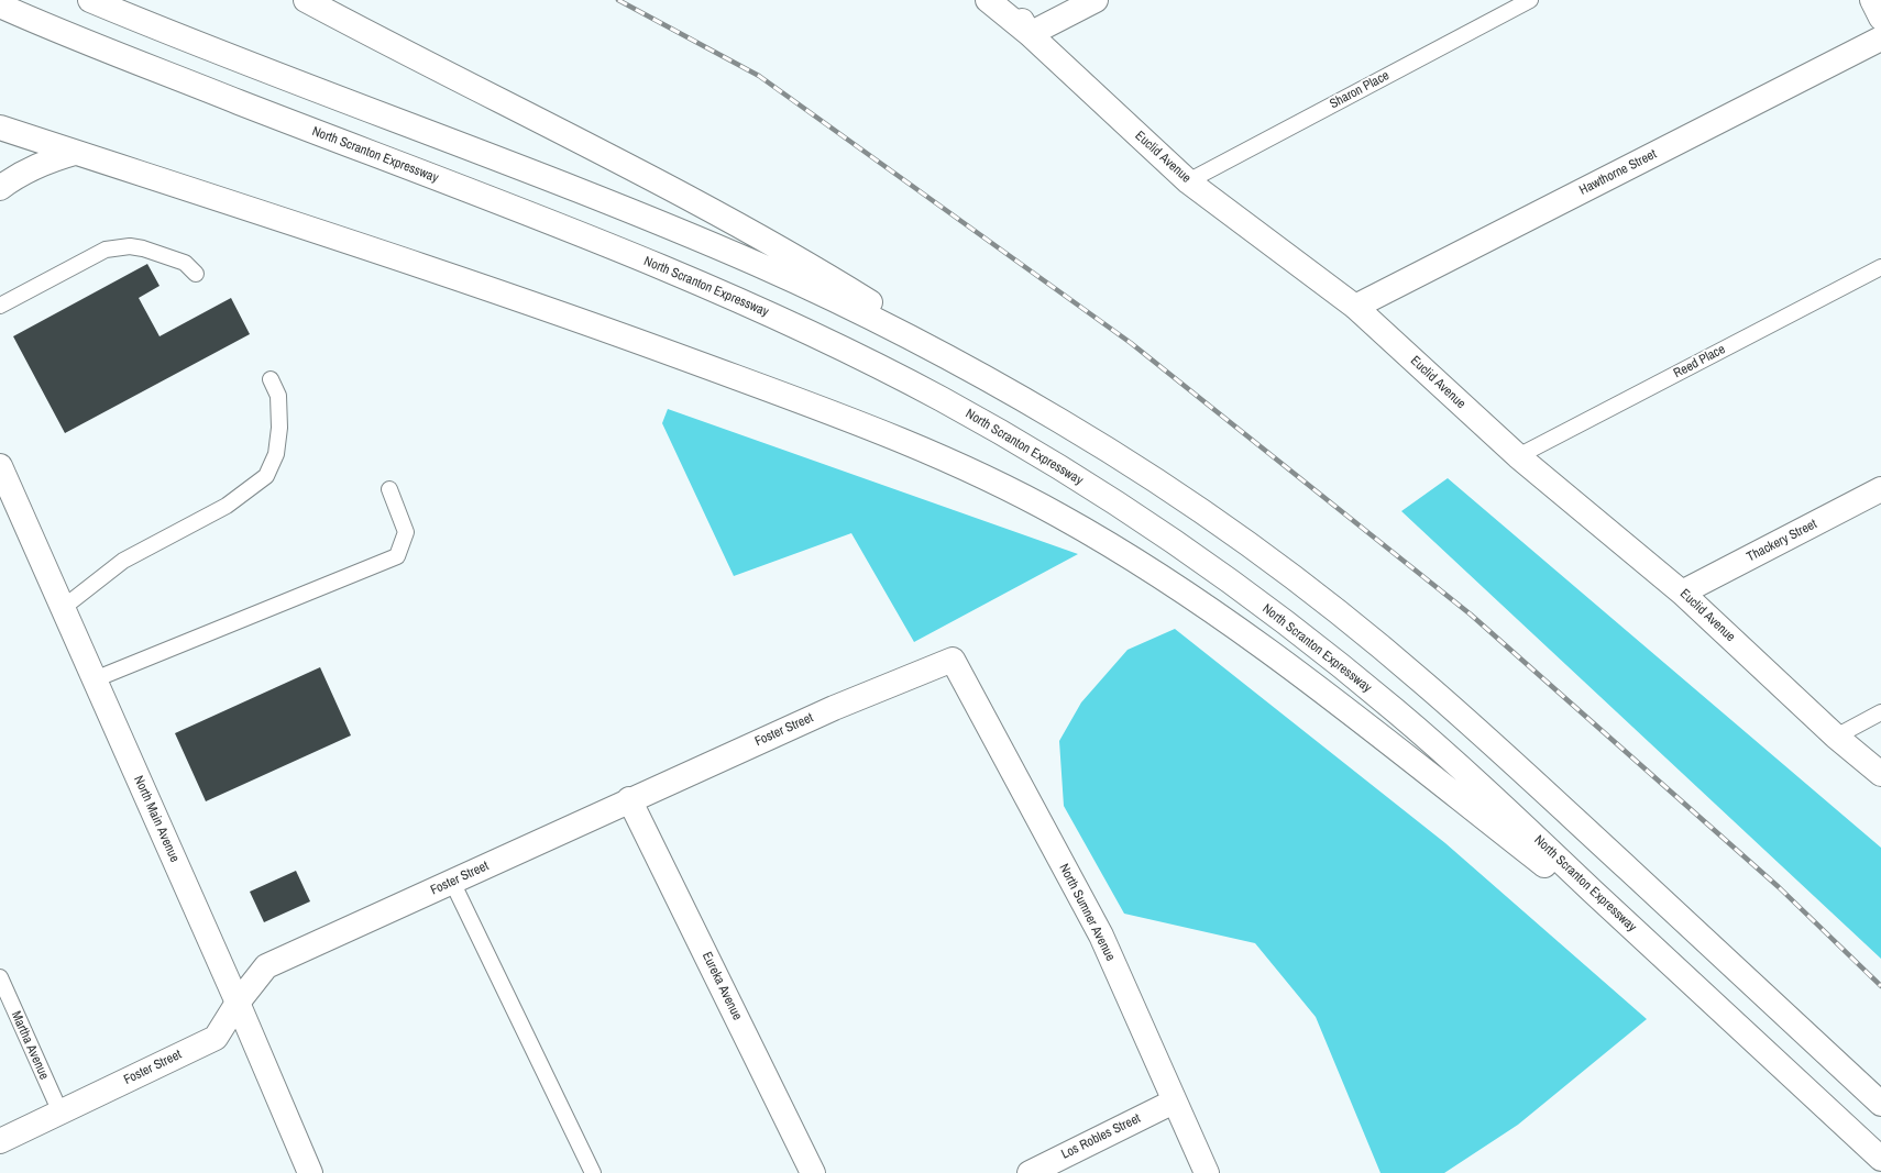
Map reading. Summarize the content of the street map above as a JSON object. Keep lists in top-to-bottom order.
{
  "streets": {
    "main road": [
      "North Scranton Expressway",
      "Euclid Avenue",
      "Hawthorne Street",
      "Thackery Street",
      "Foster Street",
      "North Main Avenue",
      "North Sumner Avenue",
      "Eureka Avenue",
      "Los Robles Street"
    ],
    "lane": ["Sharon Place", "Reed Place", "Martha Avenue"]
  },
  "crossings": [
    ["Sharon Place", "Euclid Avenue"],
    ["Euclid Avenue", "Hawthorne Street"],
    ["Euclid Avenue", "Reed Place"],
    ["Euclid Avenue", "Thackery Street"],
    ["Foster Street", "North Main Avenue"],
    ["Foster Street", "North Sumner Avenue"],
    ["Foster Street", "Eureka Avenue"],
    ["Foster Street", "Martha Avenue"],
    ["North Sumner Avenue", "Los Robles Street"]
  ]
}
